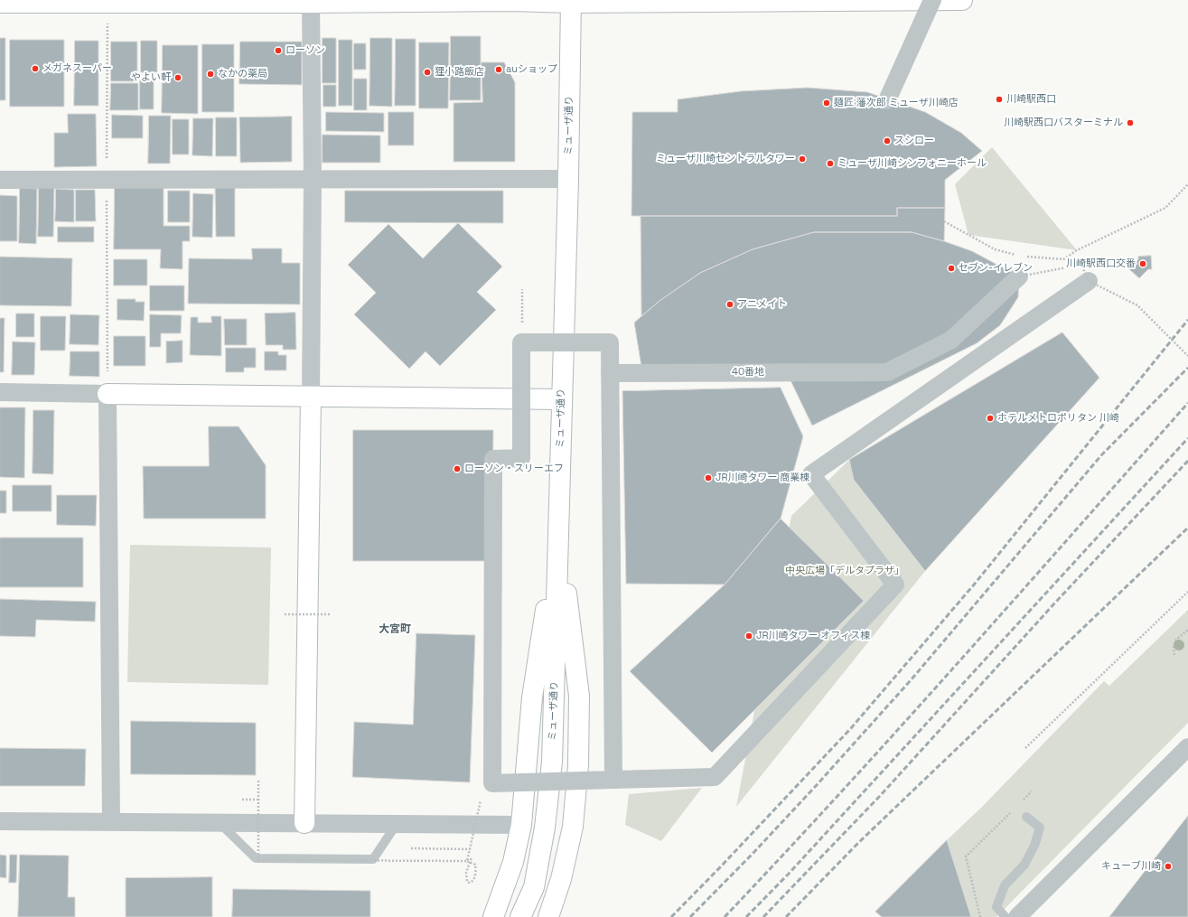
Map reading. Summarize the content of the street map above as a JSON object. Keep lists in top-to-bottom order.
{
  "streets": {
    "street": ["ミューザ通り", "40番地"]
  },
  "districts": ["大宮町"],
  "parks": ["中央広場「デルタプラザ」"],
  "places": [
    "ローソン",
    "メガネスーパー",
    "auショップ",
    "狸小路飯店",
    "なかの薬局",
    "やよい軒",
    "川崎駅西口",
    "麺匠 藩次郎 ミューザ川崎店",
    "川崎駅西口バスターミナル",
    "スシロー",
    "ミューザ川崎セントラルタワー",
    "ミューザ川崎シンフォニーホール",
    "川崎駅西口交番",
    "セブン-イレブン",
    "アニメイト",
    "ホテルメトロポリタン 川崎",
    "ローソン・スリーエフ",
    "JR川崎タワー 商業棟",
    "JR川崎タワー オフィス棟",
    "キューブ川崎"
  ]
}
